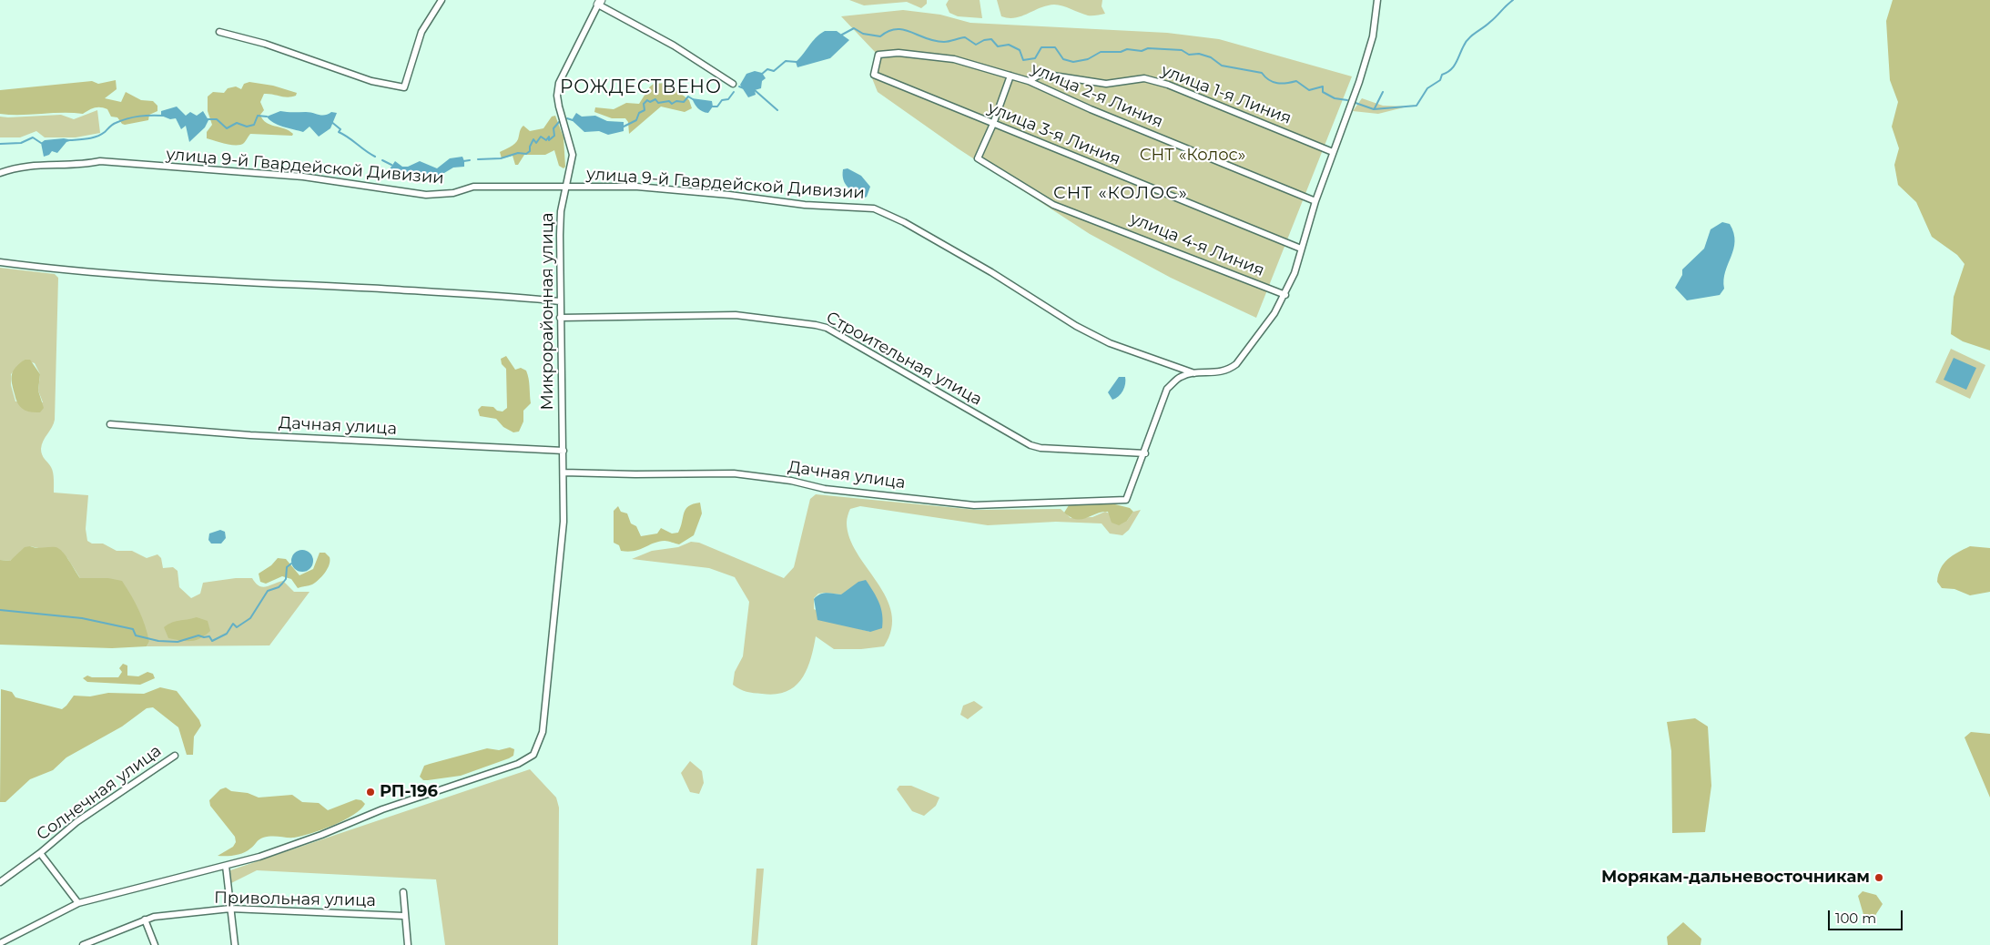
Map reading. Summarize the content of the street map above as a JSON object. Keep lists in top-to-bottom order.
{
  "streets": {
    "street": [
      "улица 1-я Линия",
      "улица 2-я Линия",
      "улица 3-я Линия",
      "улица 9-й Гвардейской Дивизии",
      "улица 4-я Линия",
      "Микрорайонная улица",
      "Строительная улица",
      "Дачная улица",
      "Солнечная улица",
      "Привольная улица"
    ]
  },
  "crossings": [
    ["улица 1-я Линия", "улица 2-я Линия"],
    ["улица 2-я Линия", "улица 3-я Линия"],
    ["улица 3-я Линия", "улица 4-я Линия"],
    ["улица 9-й Гвардейской Дивизии", "Микрорайонная улица"],
    ["Микрорайонная улица", "Строительная улица"],
    ["Микрорайонная улица", "Дачная улица"],
    ["Микрорайонная улица", "Солнечная улица"],
    ["Строительная улица", "Дачная улица"]
  ],
  "districts": ["РОЖДЕСТВЕНО", "СНТ «КОЛОС»"],
  "parks": ["СНТ «Колос»"],
  "places": ["РП-196", "Морякам-дальневосточникам"],
  "scale_bar": "100 m"
}
